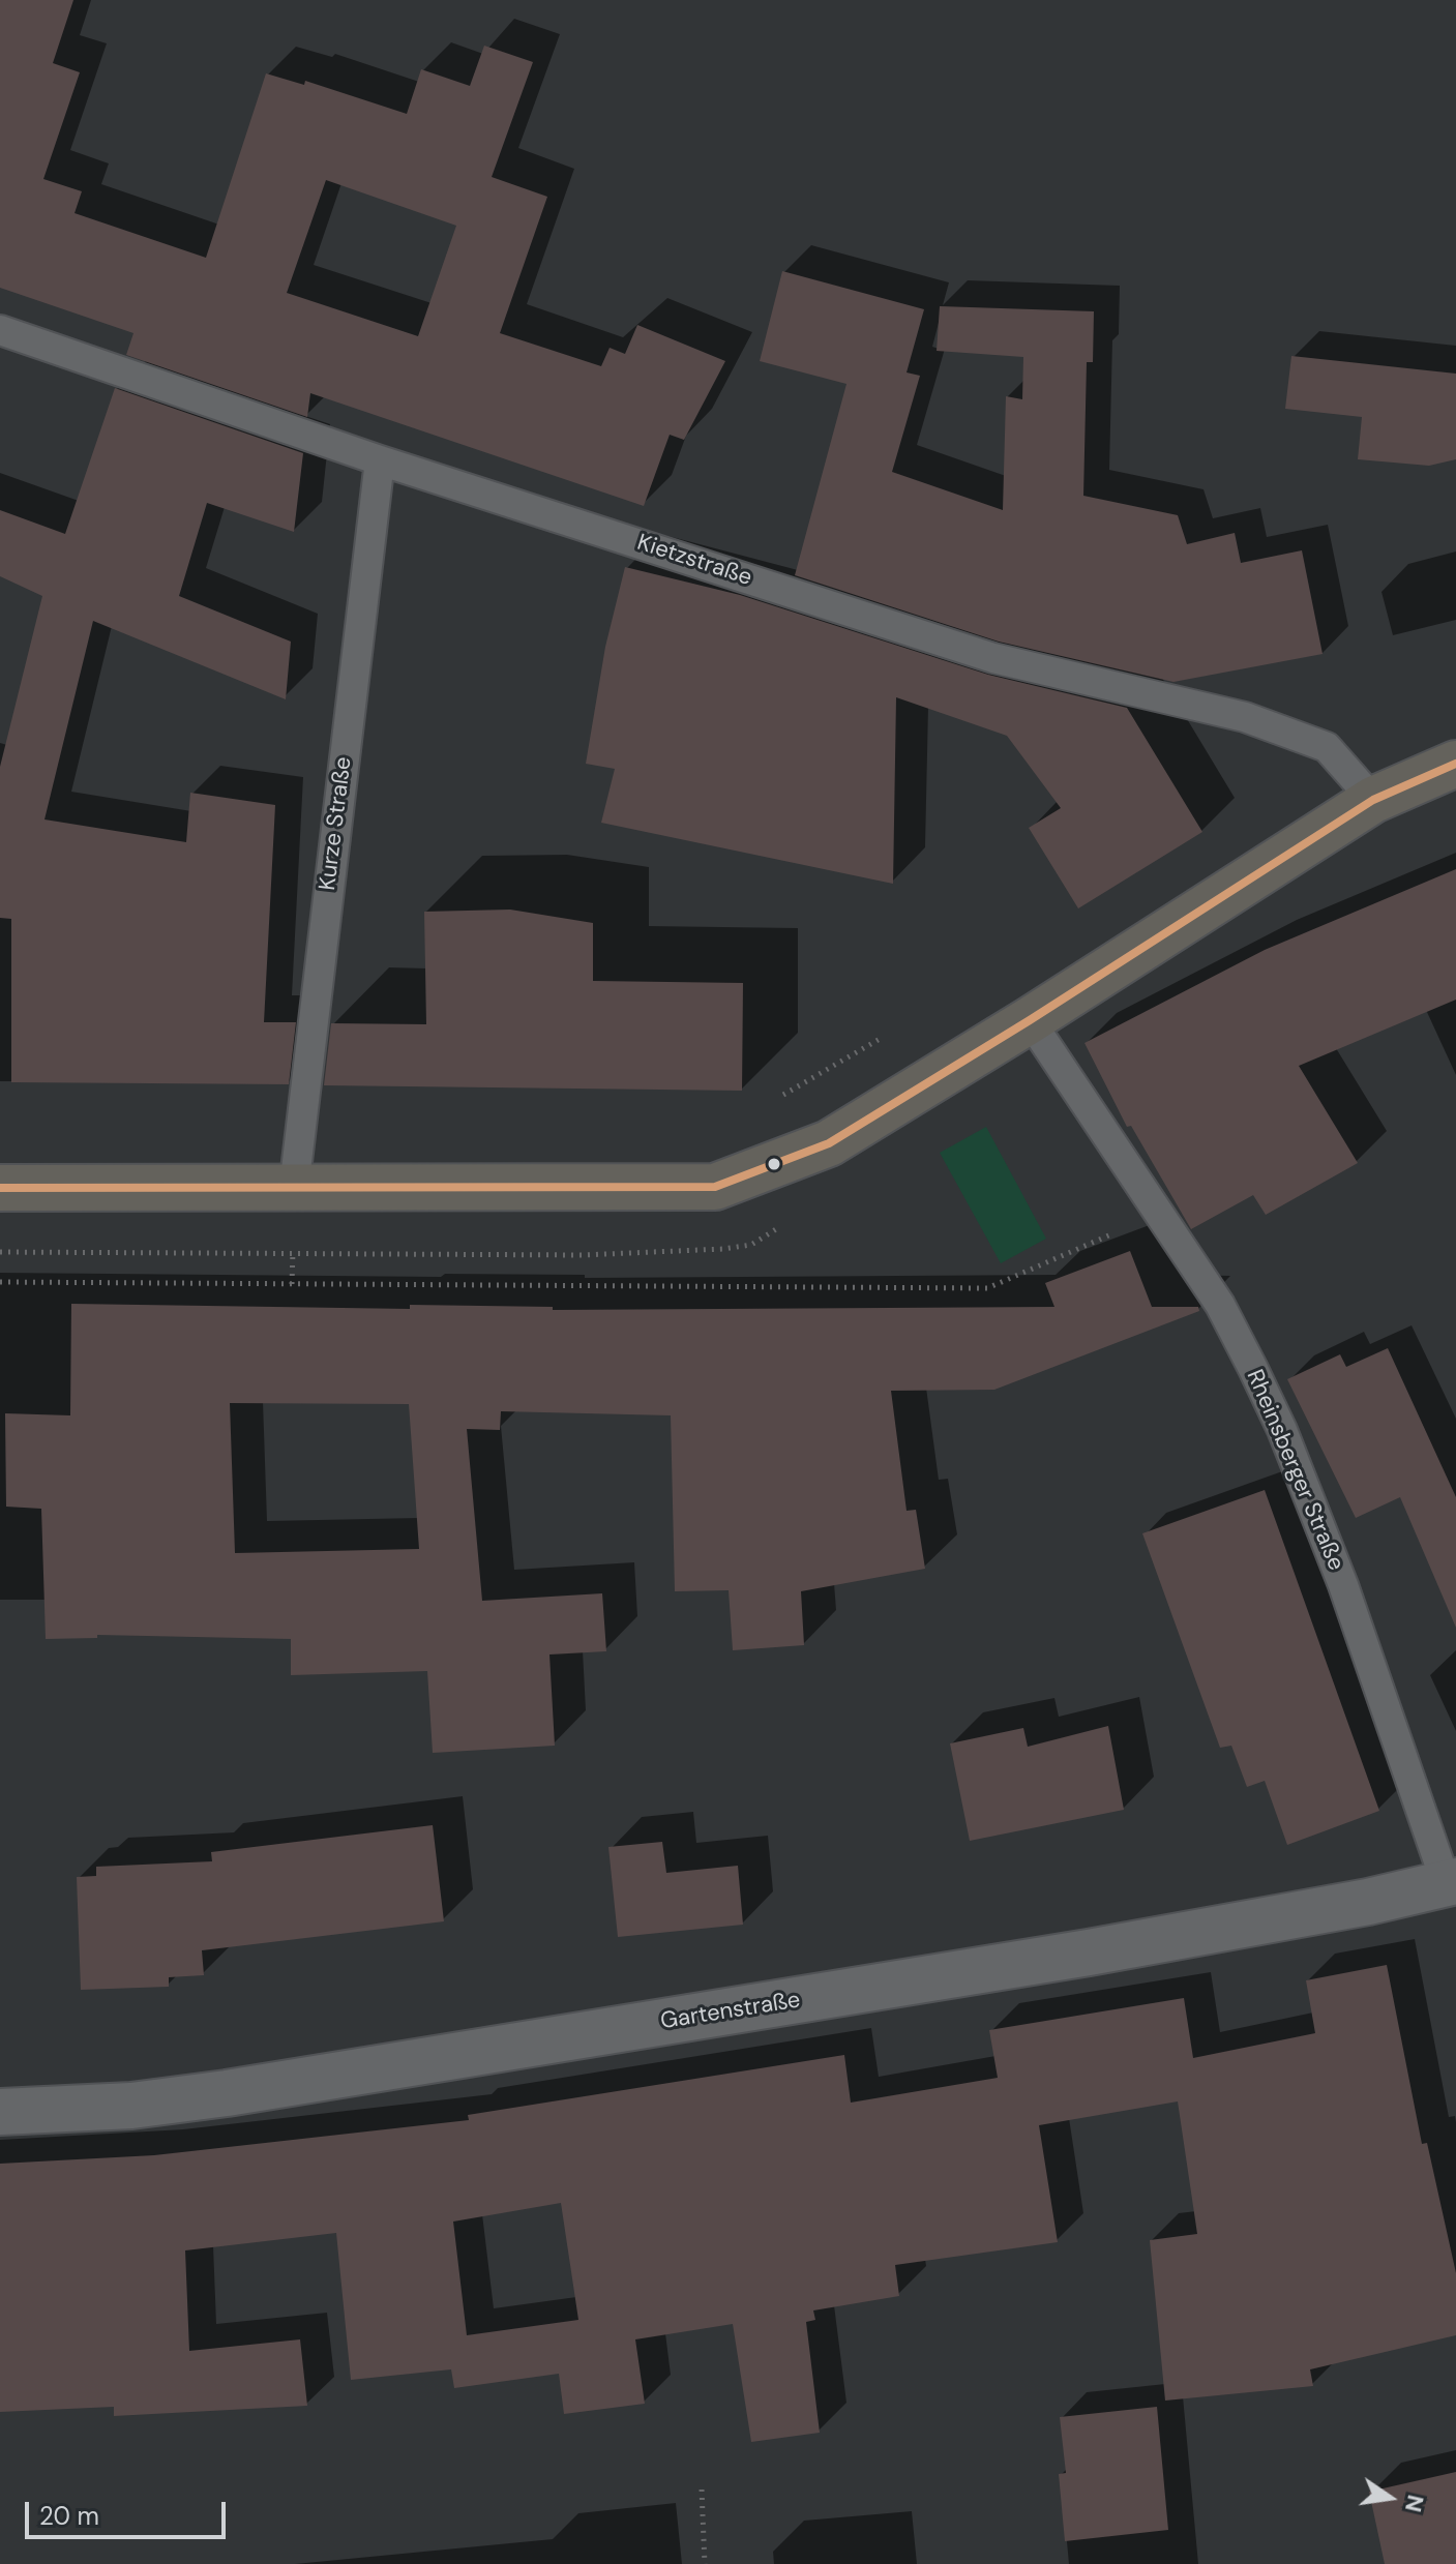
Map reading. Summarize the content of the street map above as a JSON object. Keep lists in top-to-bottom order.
{
  "streets": {
    "street": ["Gartenstraße"],
    "lane": ["Kietzstraße", "Kurze Straße", "Rheinsberger Straße"]
  },
  "crossings": [
    ["Kietzstraße", "Kurze Straße"],
    ["Rheinsberger Straße", "Gartenstraße"]
  ],
  "scale_bar": "20 m",
  "north": "right"
}
